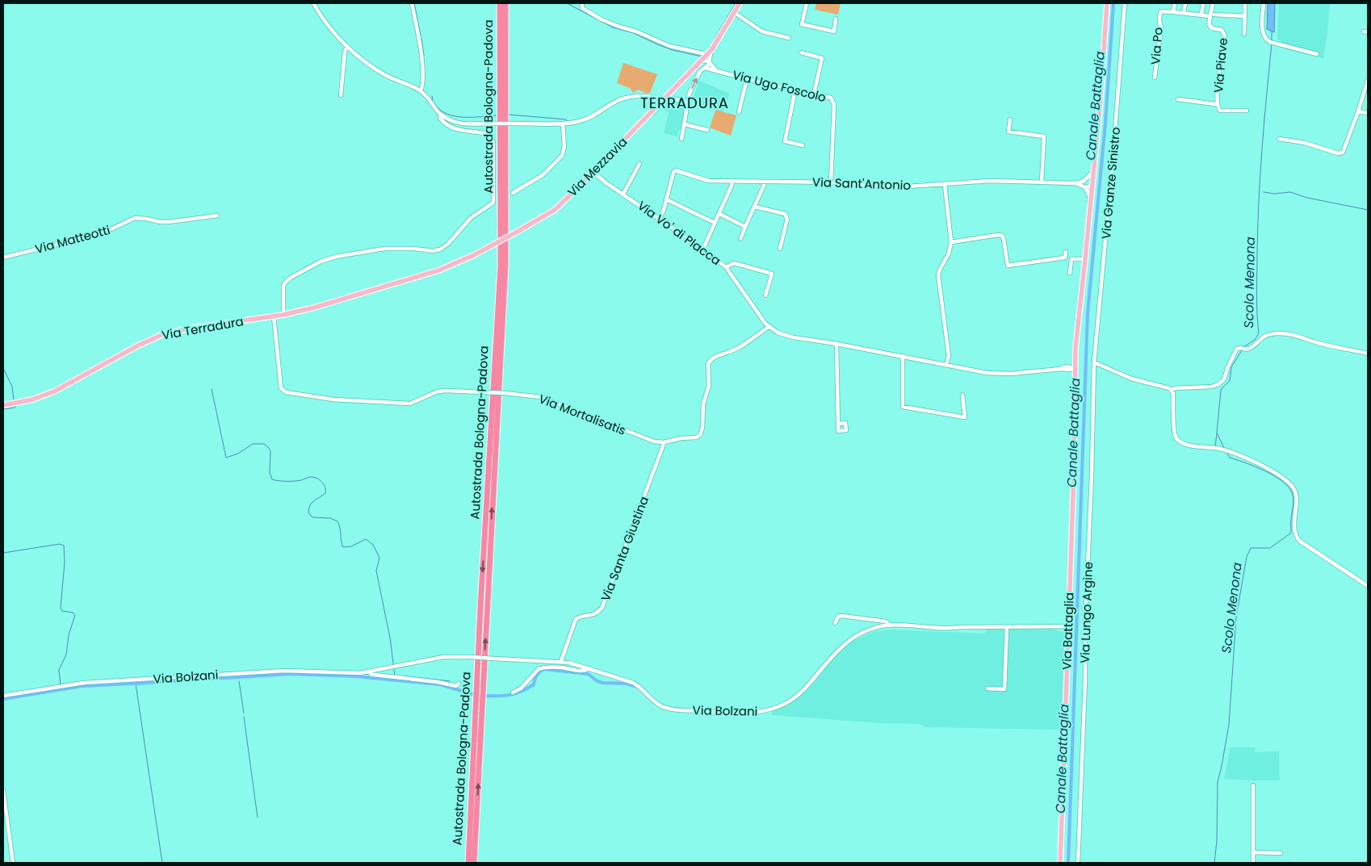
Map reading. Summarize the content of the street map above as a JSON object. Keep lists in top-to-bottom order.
{
  "streets": {
    "highway": ["Autostrada Bologna-Padova"],
    "main road": ["Via Mezzavia", "Via Terradura", "Via Battaglia"],
    "street": [
      "Via Po",
      "Via Piave",
      "Via Ugo Foscolo",
      "Via Granze Sinistro",
      "Via Sant'Antonio",
      "Via Vo' di Placca",
      "Via Matteotti",
      "Via Mortalisatis",
      "Via Santa Giustina",
      "Via Lungo Argine",
      "Via Bolzani"
    ]
  },
  "crossings": [
    ["Via Ugo Foscolo", "Via Sant'Antonio"],
    ["Via Mezzavia", "Via Vo' di Placca"],
    ["Via Mezzavia", "Via Terradura"],
    ["Via Granze Sinistro", "Via Lungo Argine"],
    ["Via Vo' di Placca", "Via Mortalisatis"],
    ["Via Vo' di Placca", "Via Battaglia"],
    ["Via Terradura", "Via Mortalisatis"],
    ["Via Mortalisatis", "Via Santa Giustina"],
    ["Via Santa Giustina", "Via Bolzani"],
    ["Via Battaglia", "Via Bolzani"]
  ],
  "districts": ["TERRADURA"],
  "water": ["Canale Battaglia", "Scolo Menona"]
}
